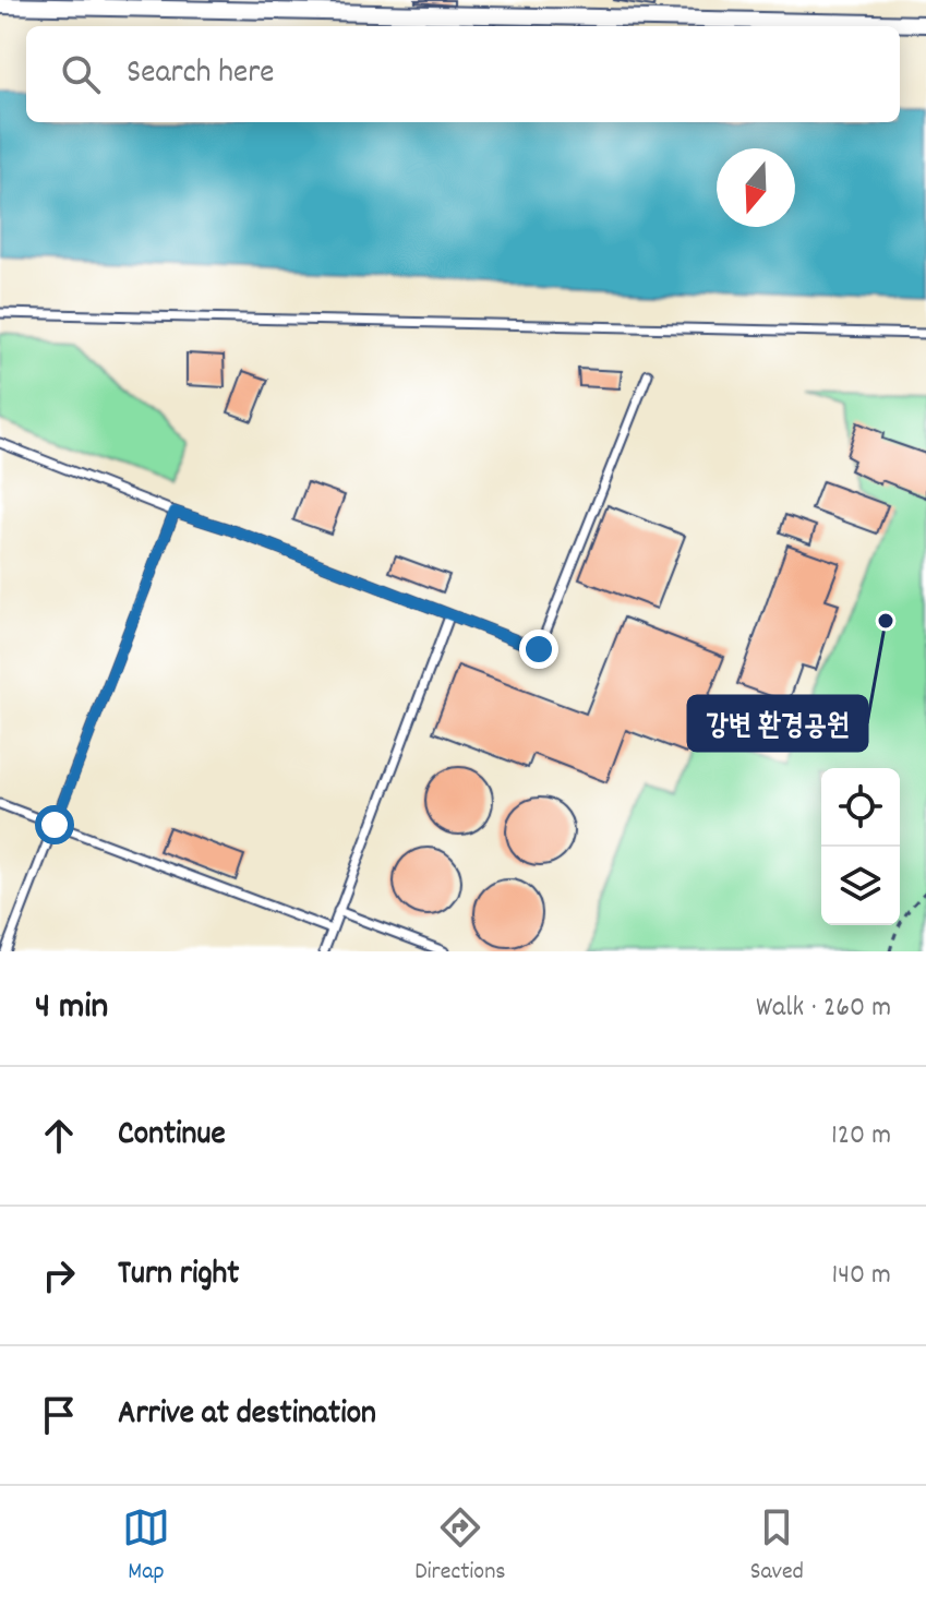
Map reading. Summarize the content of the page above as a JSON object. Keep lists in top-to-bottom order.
{
  "places": ["강변 환경공원"],
  "north": "bottom",
  "page": {
    "search": "Search here",
    "heading": ["4 min", "Walk · 260 m"],
    "list": [
      ["Continue", "120 m"],
      ["Turn right", "140 m"],
      "Arrive at destination"
    ],
    "nav": ["Map", "Directions", "Saved"]
  }
}
